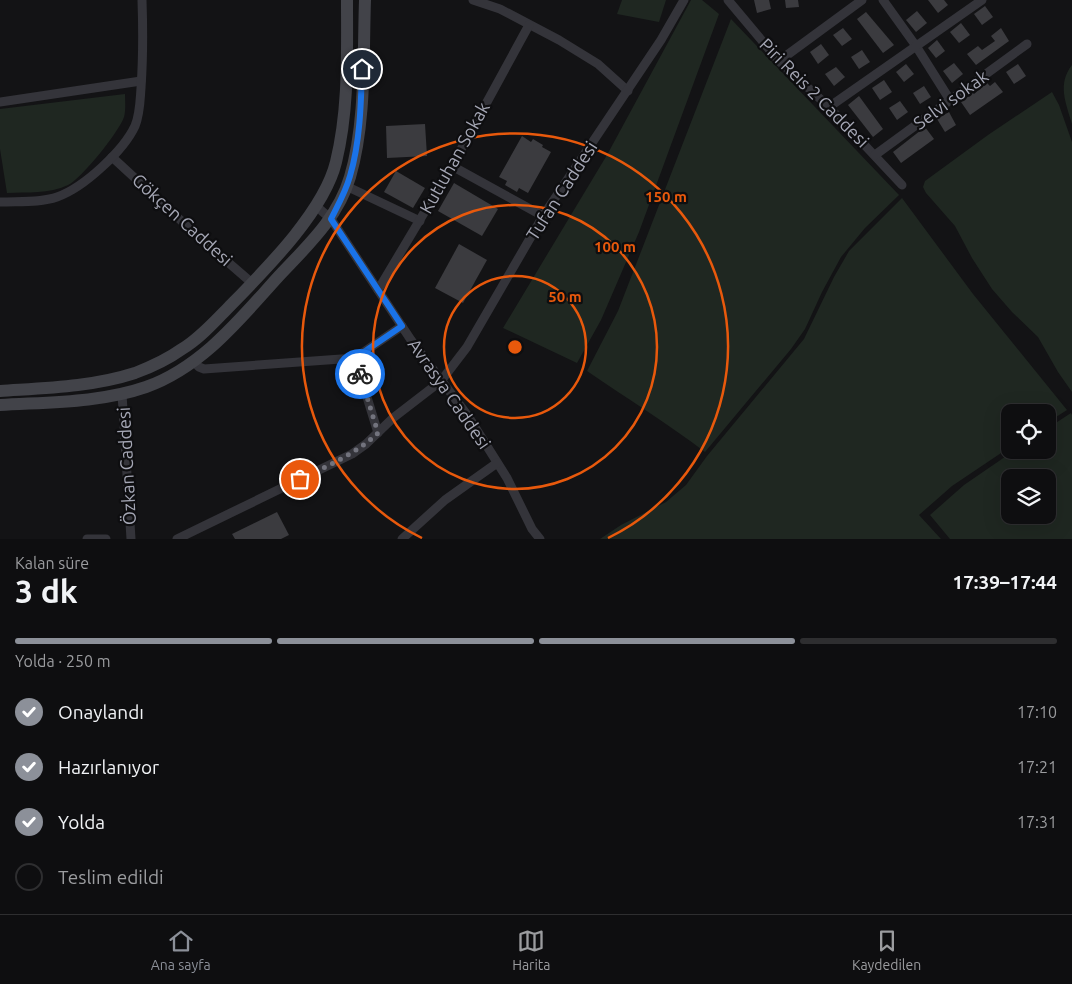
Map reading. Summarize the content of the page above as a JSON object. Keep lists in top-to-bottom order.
{
  "streets": {
    "street": [
      "Piri Reis 2 Caddesi",
      "Selvi sokak",
      "Kutluhan Sokak",
      "Tufan Caddesi",
      "Gökçen Caddesi",
      "Avrasya Caddesi",
      "Özkan Caddesi"
    ]
  },
  "crossings": [
    ["Piri Reis 2 Caddesi", "Selvi sokak"],
    ["Kutluhan Sokak", "Avrasya Caddesi"],
    ["Tufan Caddesi", "Avrasya Caddesi"]
  ],
  "page": {
    "heading": ["3 dk", "Kalan süre", "17:39–17:44"],
    "bar": "Yolda · 250 m",
    "list": [
      ["Onaylandı", "17:10"],
      ["Hazırlanıyor", "17:21"],
      ["Yolda", "17:31"],
      "Teslim edildi"
    ],
    "tabs": ["Ana sayfa", "Harita", "Kaydedilen"]
  },
  "rings": ["150 m", "100 m", "50 m"]
}
